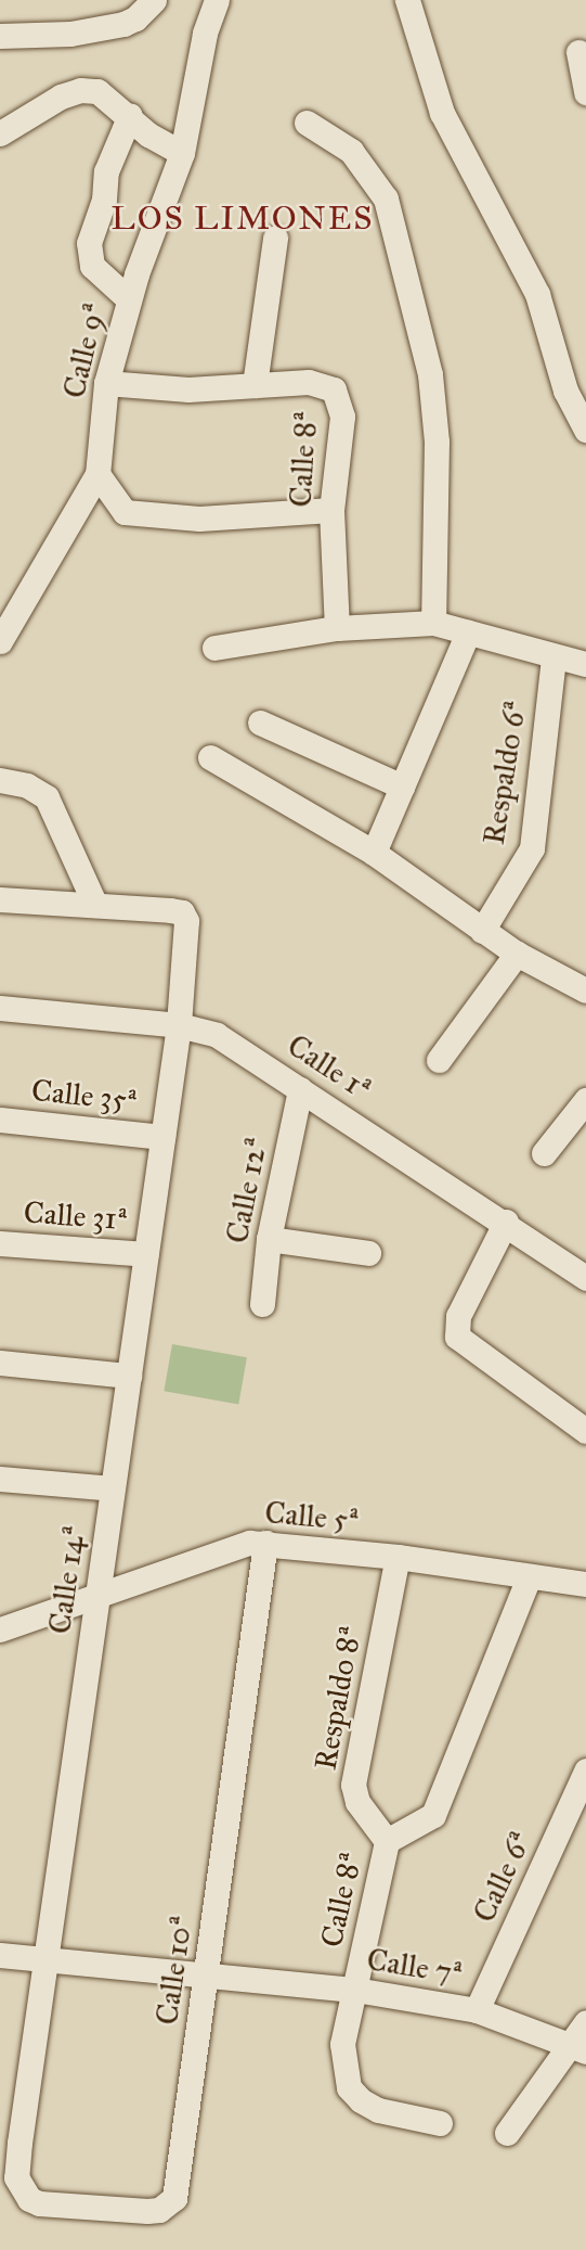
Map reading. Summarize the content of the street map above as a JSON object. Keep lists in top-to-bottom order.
{
  "streets": {
    "street": [
      "Calle 9ª",
      "Calle 8ª",
      "Respaldo 6ª",
      "Calle 1ª",
      "Calle 35ª",
      "Calle 12ª",
      "Calle 31ª",
      "Calle 5ª",
      "Calle 14ª",
      "Respaldo 8ª",
      "Calle 6ª",
      "Calle 7ª",
      "Calle 10ª"
    ]
  },
  "crossings": [
    ["Calle 9ª", "Calle 8ª"],
    ["Calle 8ª", "Calle 5ª"],
    ["Calle 8ª", "Respaldo 8ª"],
    ["Calle 8ª", "Calle 7ª"],
    ["Calle 1ª", "Calle 12ª"],
    ["Calle 1ª", "Calle 14ª"],
    ["Calle 35ª", "Calle 14ª"],
    ["Calle 31ª", "Calle 14ª"],
    ["Calle 5ª", "Calle 14ª"],
    ["Calle 5ª", "Respaldo 8ª"],
    ["Calle 5ª", "Calle 10ª"],
    ["Calle 14ª", "Calle 7ª"],
    ["Calle 14ª", "Calle 10ª"],
    ["Calle 6ª", "Calle 7ª"],
    ["Calle 7ª", "Calle 10ª"]
  ],
  "districts": ["LOS LIMONES"]
}
